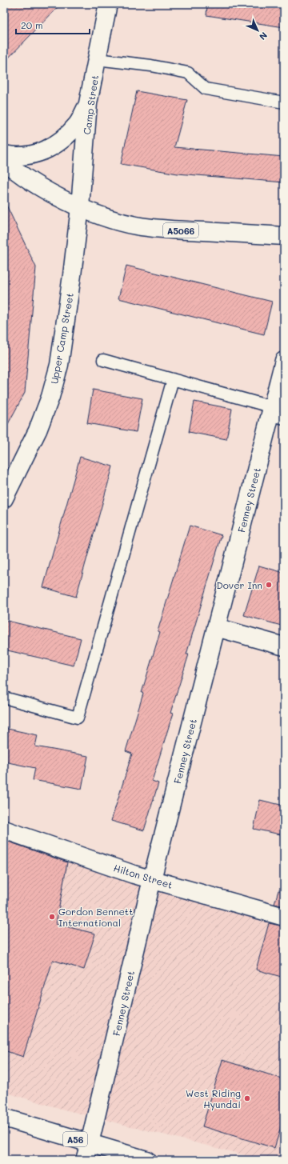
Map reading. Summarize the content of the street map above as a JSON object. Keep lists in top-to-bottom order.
{
  "streets": {
    "main road": [
      "Camp Street",
      "A5066",
      "Upper Camp Street",
      "Fenney Street",
      "Hilton Street",
      "A56"
    ]
  },
  "crossings": [
    ["Camp Street", "A5066"],
    ["Camp Street", "Upper Camp Street"],
    ["A5066", "Upper Camp Street"],
    ["Fenney Street", "Hilton Street"],
    ["Fenney Street", "A56"]
  ],
  "places": ["Dover Inn", "Gordon Bennett International", "West Riding Hyundai"],
  "scale_bar": "20 m",
  "north": "bottom right"
}
